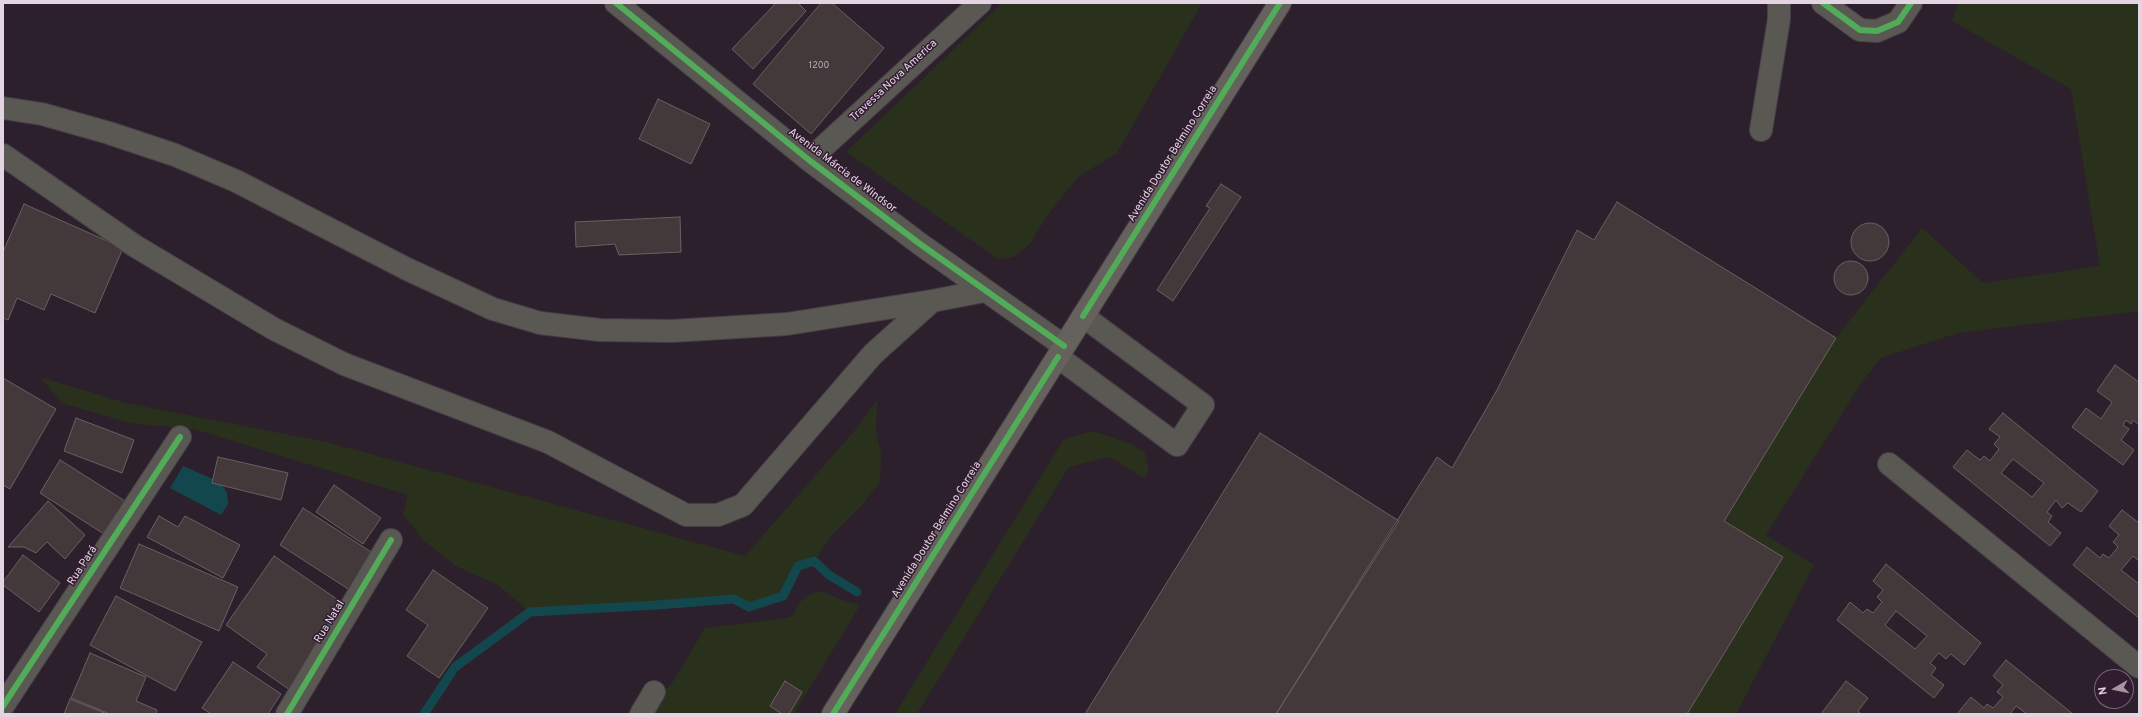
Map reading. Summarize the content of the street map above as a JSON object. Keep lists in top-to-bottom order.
{
  "streets": {
    "main road": ["Avenida Doutor Belmino Correia"],
    "street": [
      "Travessa Nova America",
      "Avenida Márcia de Windsor",
      "Rua Pará",
      "Rua Natal"
    ]
  },
  "crossings": [
    ["Travessa Nova America", "Avenida Márcia de Windsor"],
    ["Avenida Doutor Belmino Correia", "Avenida Márcia de Windsor"]
  ],
  "house_numbers": ["1200"],
  "north": "left"
}
